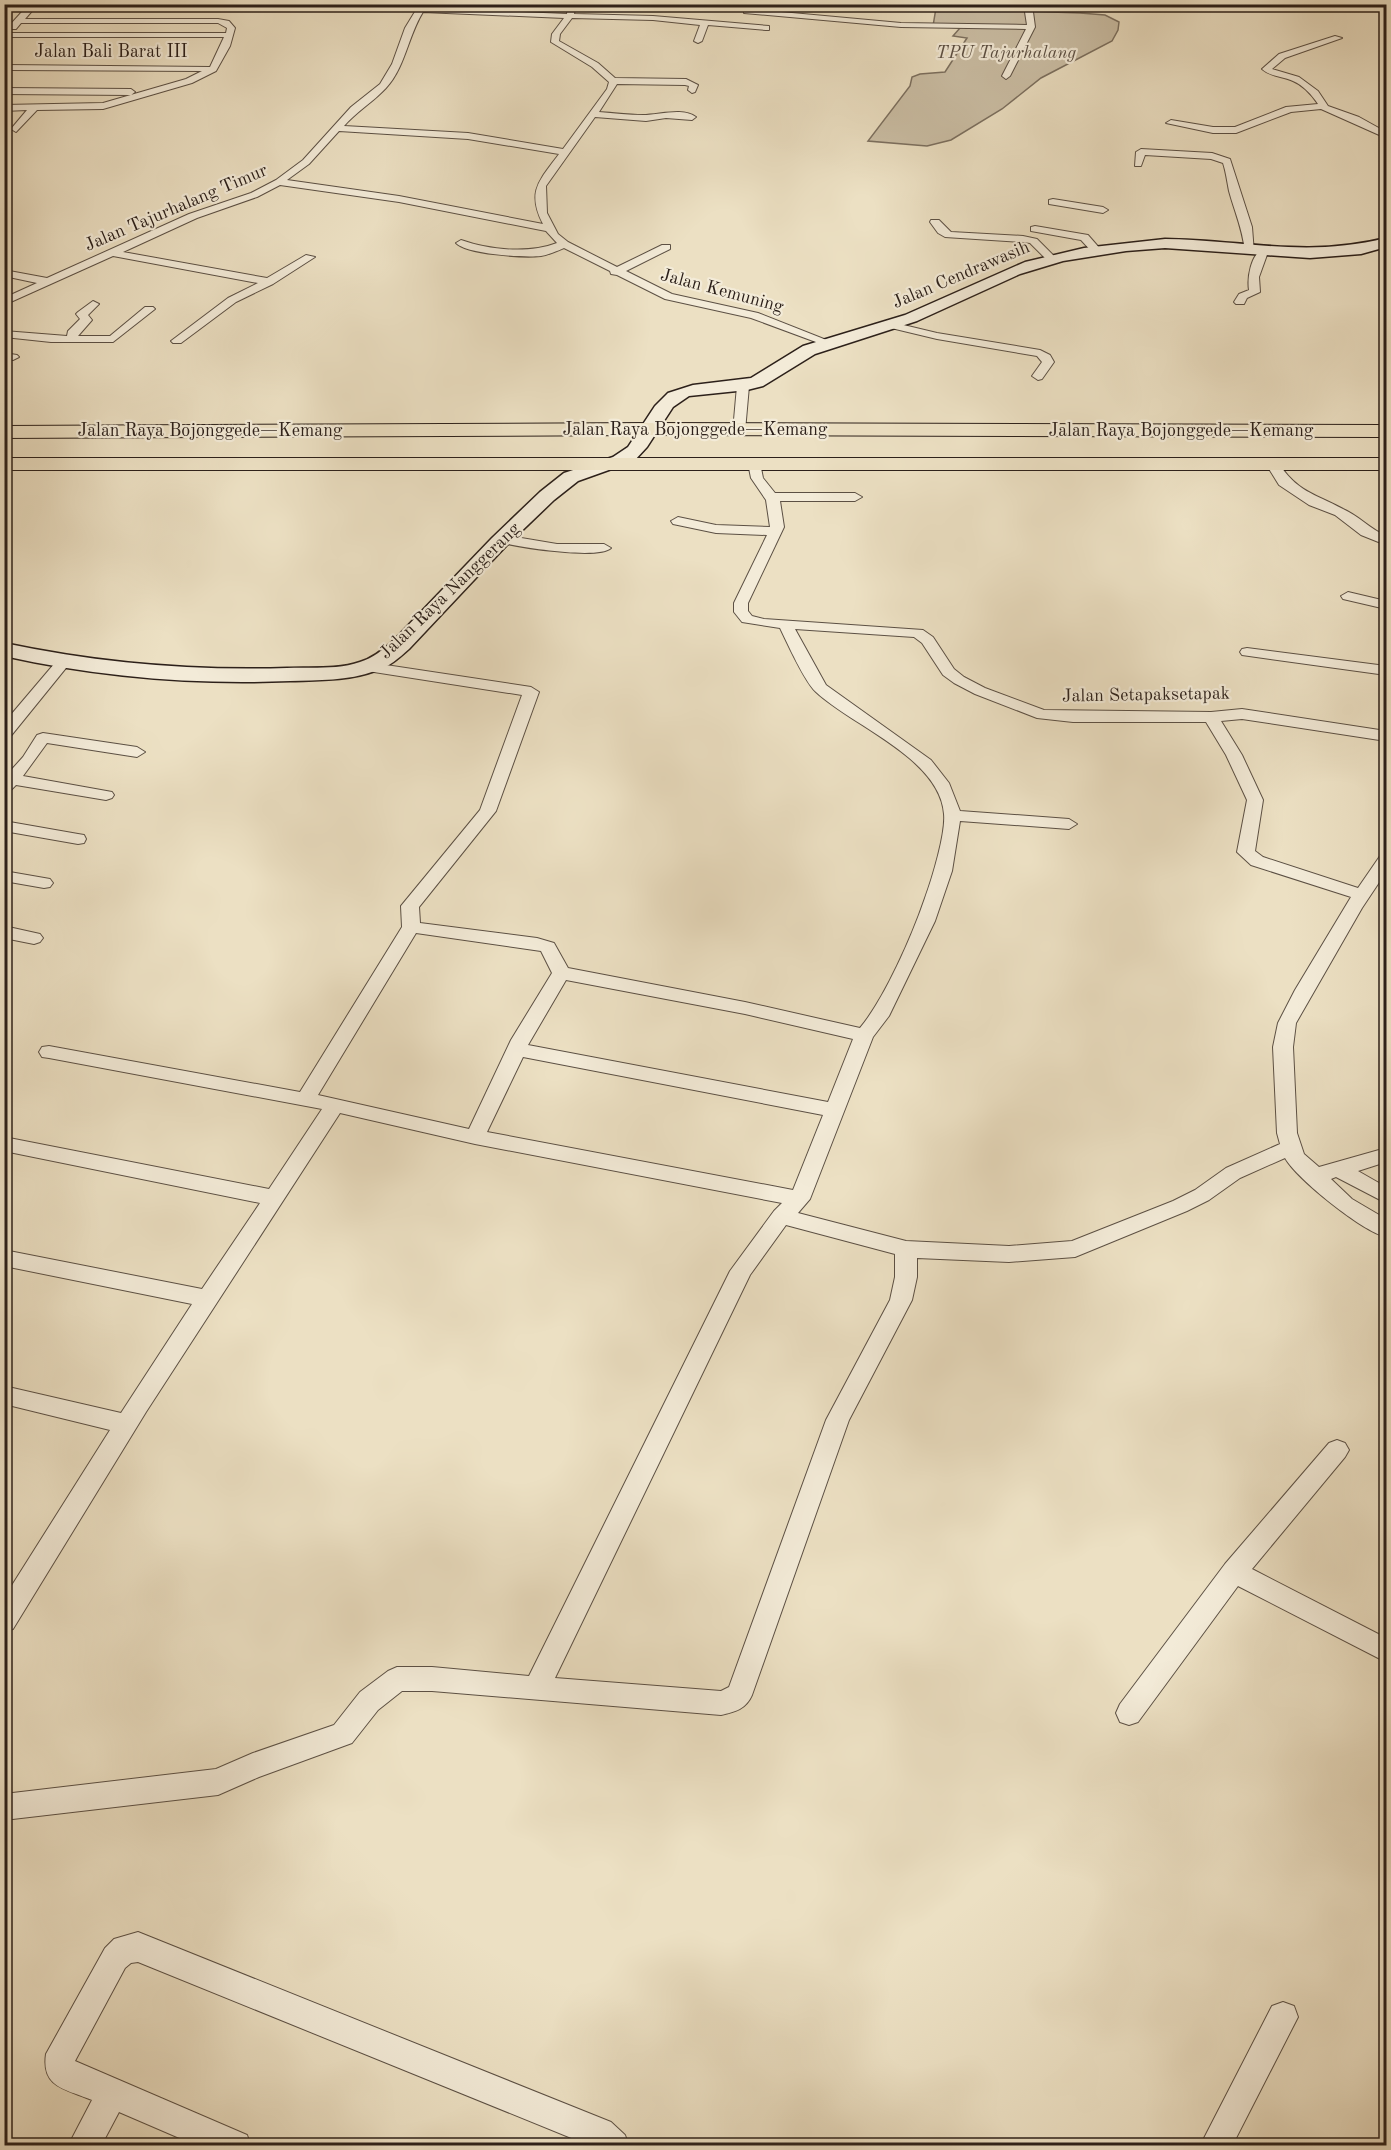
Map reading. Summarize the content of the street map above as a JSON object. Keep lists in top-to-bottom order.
{
  "streets": {
    "highway": ["Jalan Raya Bojonggede—Kemang"],
    "street": [
      "Jalan Bali Barat III",
      "Jalan Tajurhalang Timur",
      "Jalan Cendrawasih",
      "Jalan Kemuning",
      "Jalan Raya Nanggerang",
      "Jalan Setapaksetapak"
    ]
  },
  "crossings": [
    ["Jalan Cendrawasih", "Jalan Kemuning"],
    ["Jalan Cendrawasih", "Jalan Raya Bojonggede—Kemang"],
    ["Jalan Cendrawasih", "Jalan Raya Nanggerang"],
    ["Jalan Raya Bojonggede—Kemang", "Jalan Raya Nanggerang"]
  ],
  "parks": ["TPU Tajurhalang"]
}
